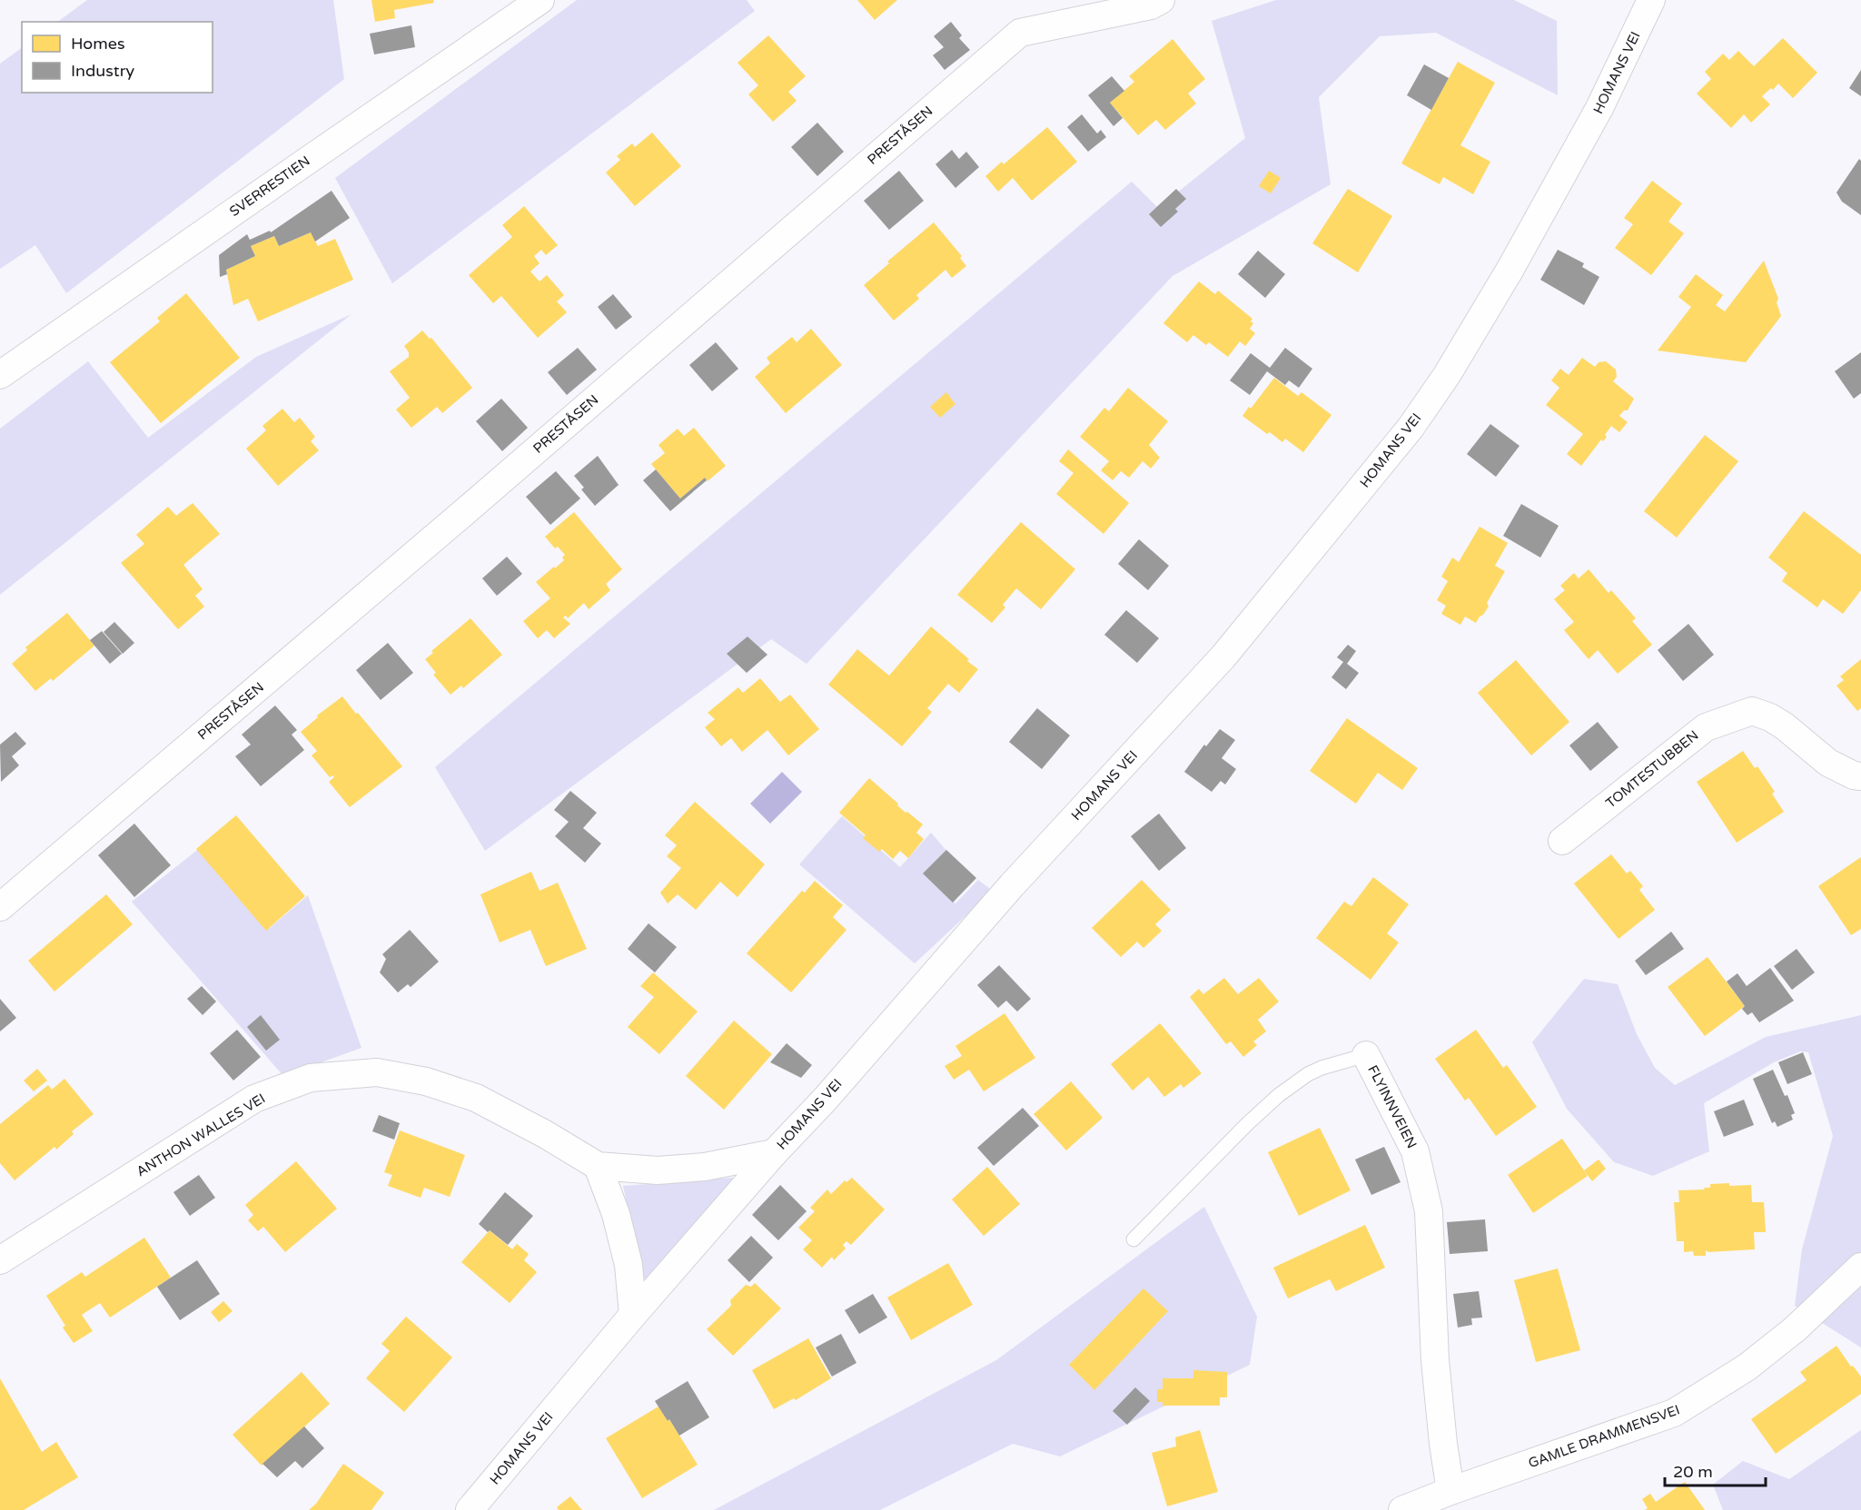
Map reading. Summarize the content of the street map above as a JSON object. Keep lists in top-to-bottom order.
{
  "streets": {
    "street": [
      "HOMANS VEI",
      "PRESTÅSEN",
      "SVERRESTIEN",
      "TOMTESTUBBEN",
      "FLYINNVEIEN",
      "ANTHON WALLES VEI",
      "GAMLE DRAMMENSVEI"
    ]
  },
  "crossings": [
    ["HOMANS VEI", "ANTHON WALLES VEI"],
    ["FLYINNVEIEN", "GAMLE DRAMMENSVEI"]
  ],
  "legend": ["Homes", "Industry"],
  "scale_bar": "20 m"
}
